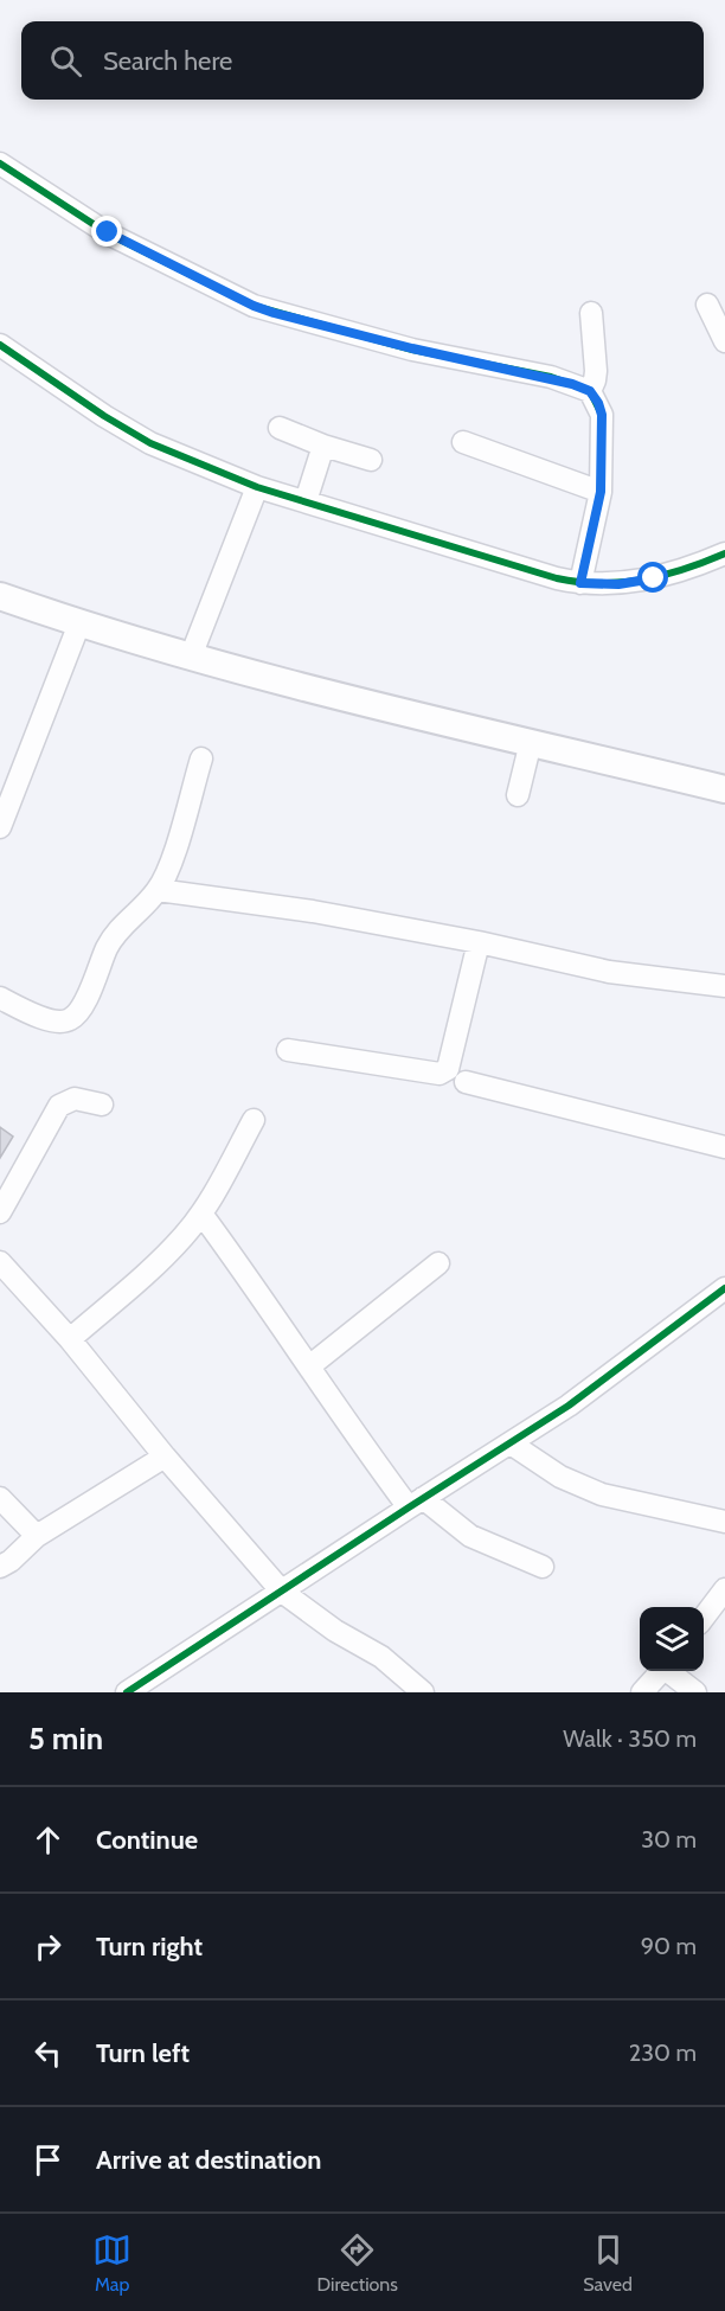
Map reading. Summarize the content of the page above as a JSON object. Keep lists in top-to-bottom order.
{
  "page": {
    "search": "Search here",
    "heading": ["5 min", "Walk · 350 m"],
    "list": [
      ["Continue", "30 m"],
      ["Turn right", "90 m"],
      ["Turn left", "230 m"],
      "Arrive at destination"
    ],
    "nav": ["Map", "Directions", "Saved"]
  }
}
